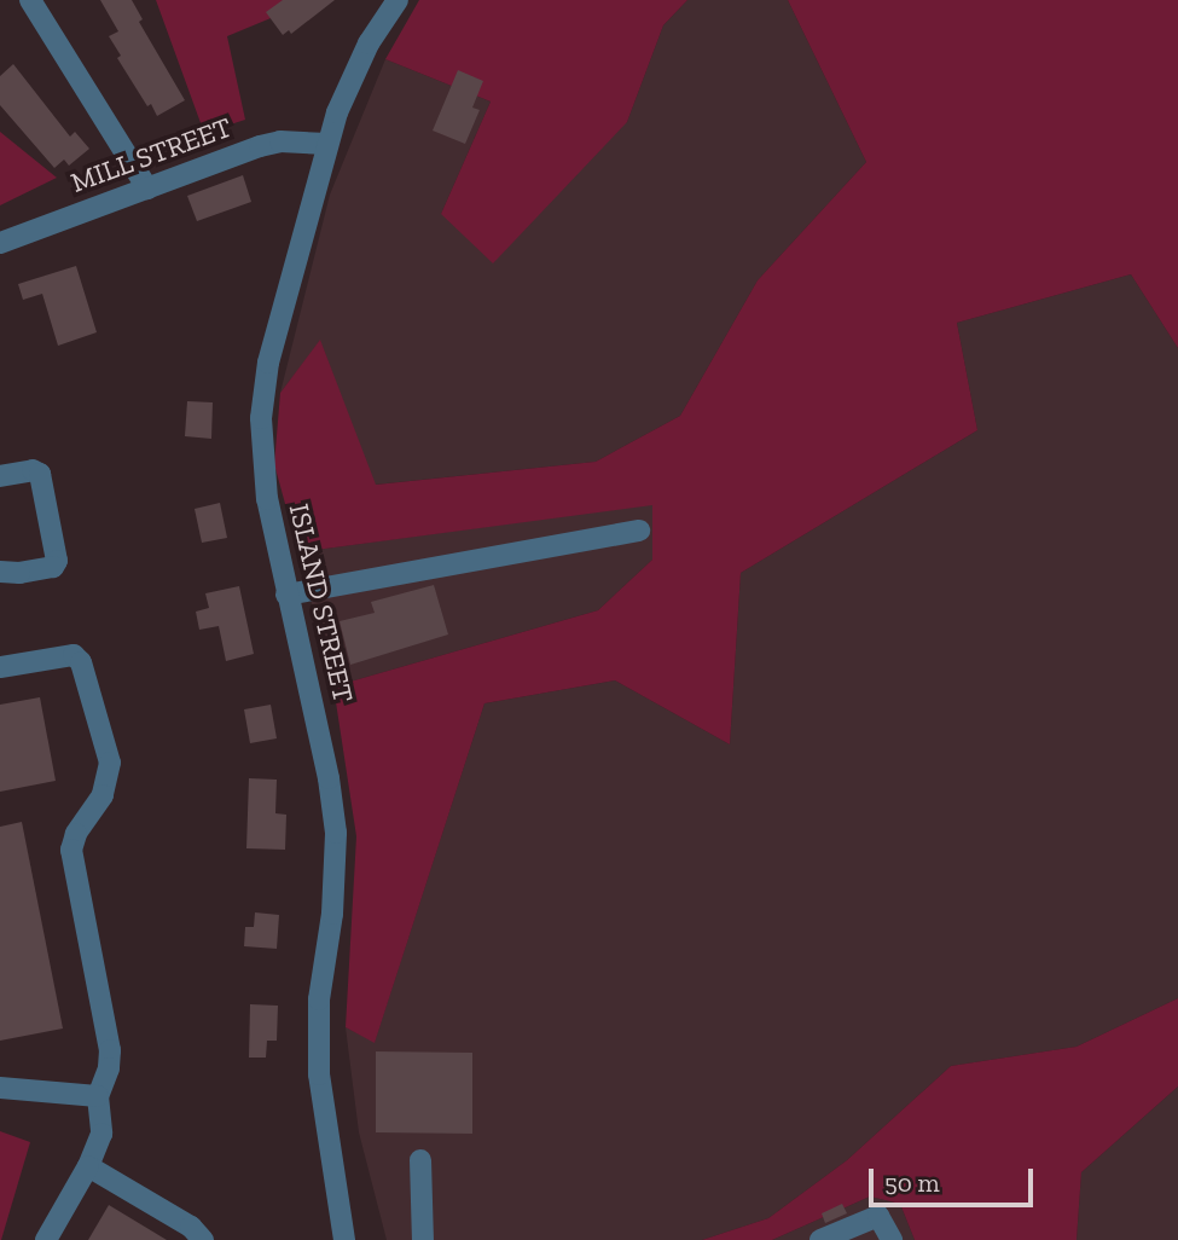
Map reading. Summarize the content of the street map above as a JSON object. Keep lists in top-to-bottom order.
{
  "streets": {
    "street": ["MILL STREET", "ISLAND STREET"]
  },
  "crossings": [
    ["MILL STREET", "ISLAND STREET"]
  ],
  "scale_bar": "50 m"
}
